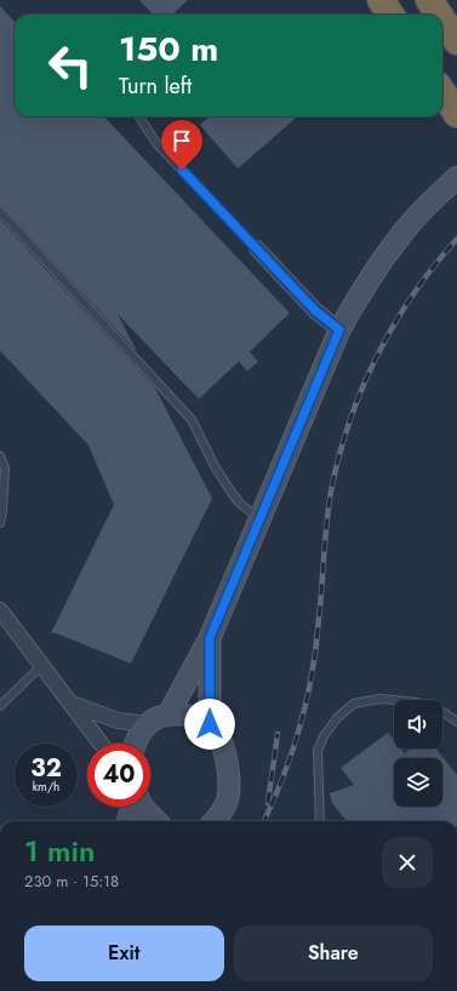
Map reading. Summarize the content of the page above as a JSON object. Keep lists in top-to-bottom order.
{
  "page": {
    "turn": ["150 m", "Turn left"],
    "speed": "32 km/h",
    "limit": "40",
    "heading": ["1 min", "230 m · 15:18"],
    "buttons": ["Exit", "Share"]
  }
}
